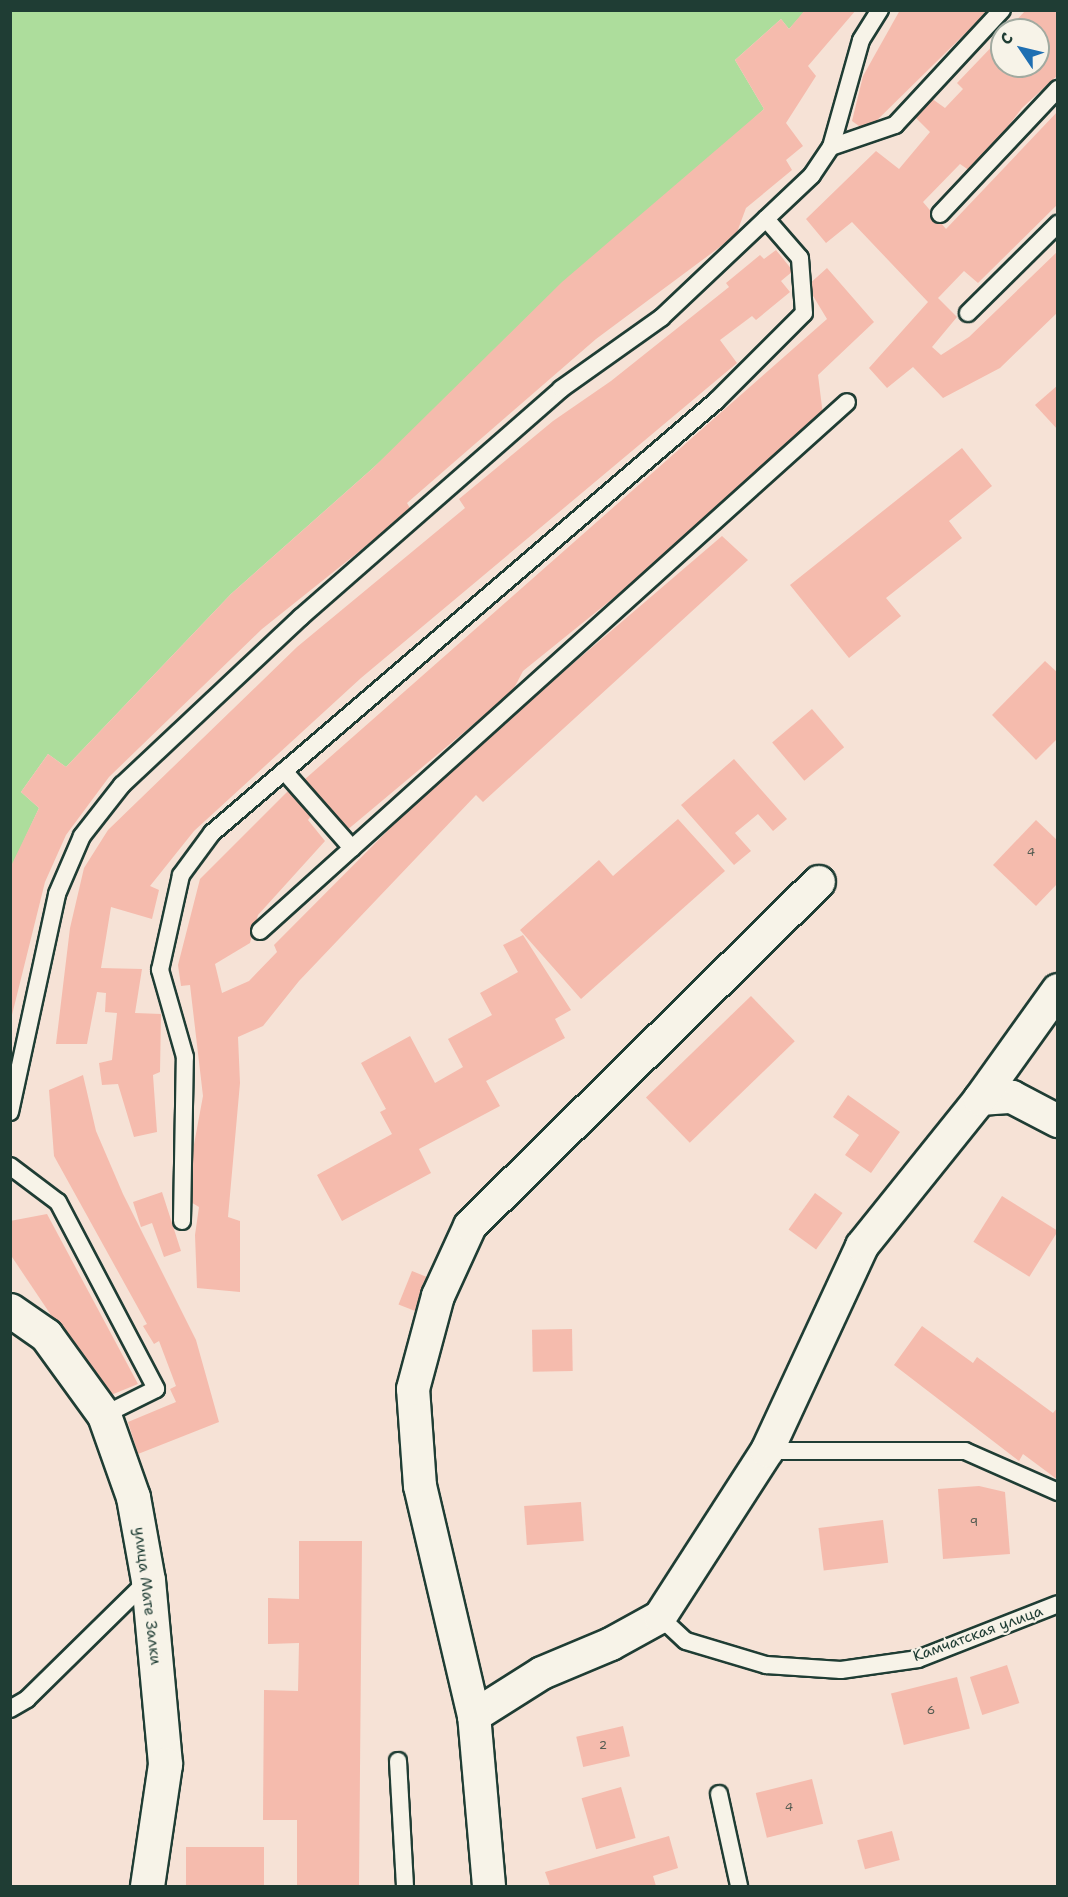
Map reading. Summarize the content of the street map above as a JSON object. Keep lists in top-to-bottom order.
{
  "streets": {
    "street": ["улица Мате Залки"],
    "lane": ["Камчатская улица"]
  },
  "house_numbers": [
    "4",
    "9",
    "6",
    "2",
    "4"
  ],
  "north": "top left"
}
